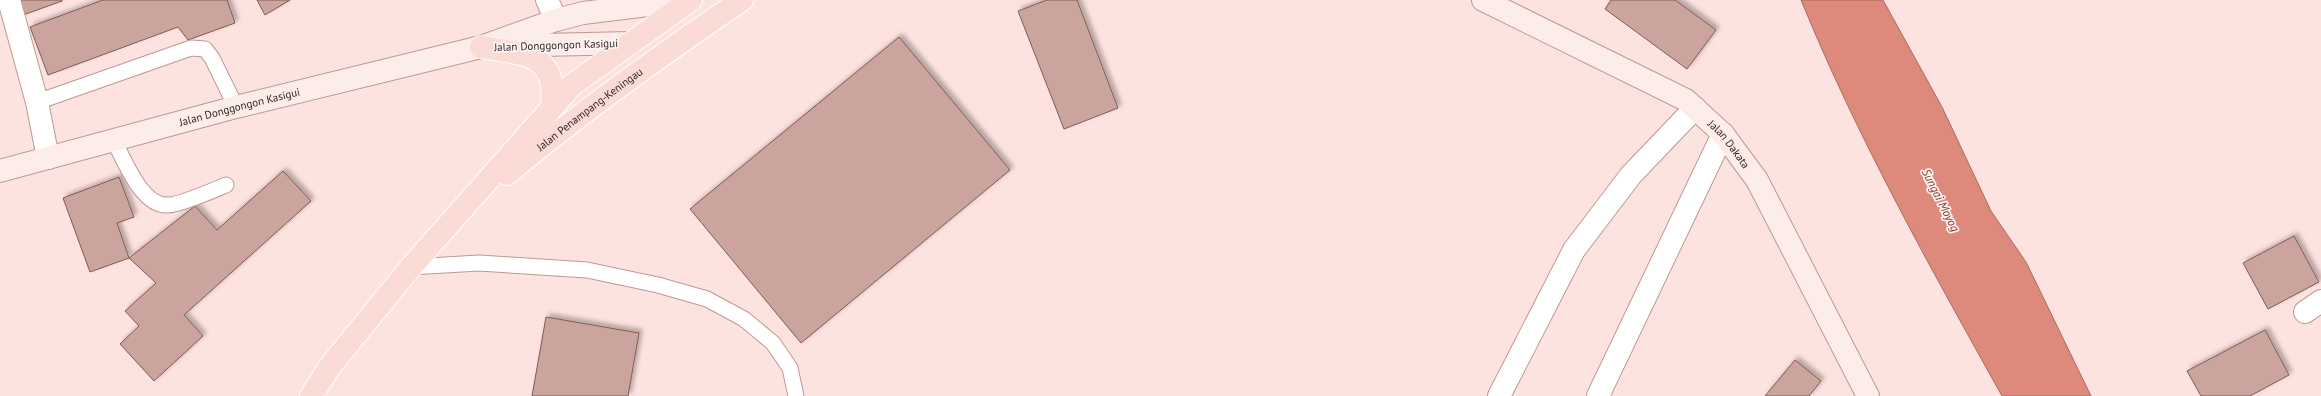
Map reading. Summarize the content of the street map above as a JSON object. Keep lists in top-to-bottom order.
{
  "streets": {
    "main road": ["Jalan Penampang-Keningau"],
    "street": ["Jalan Donggongon Kasigui", "Jalan Dakata"]
  },
  "crossings": [
    ["Jalan Donggongon Kasigui", "Jalan Penampang-Keningau"]
  ],
  "water": ["Sungai Moyog"]
}
